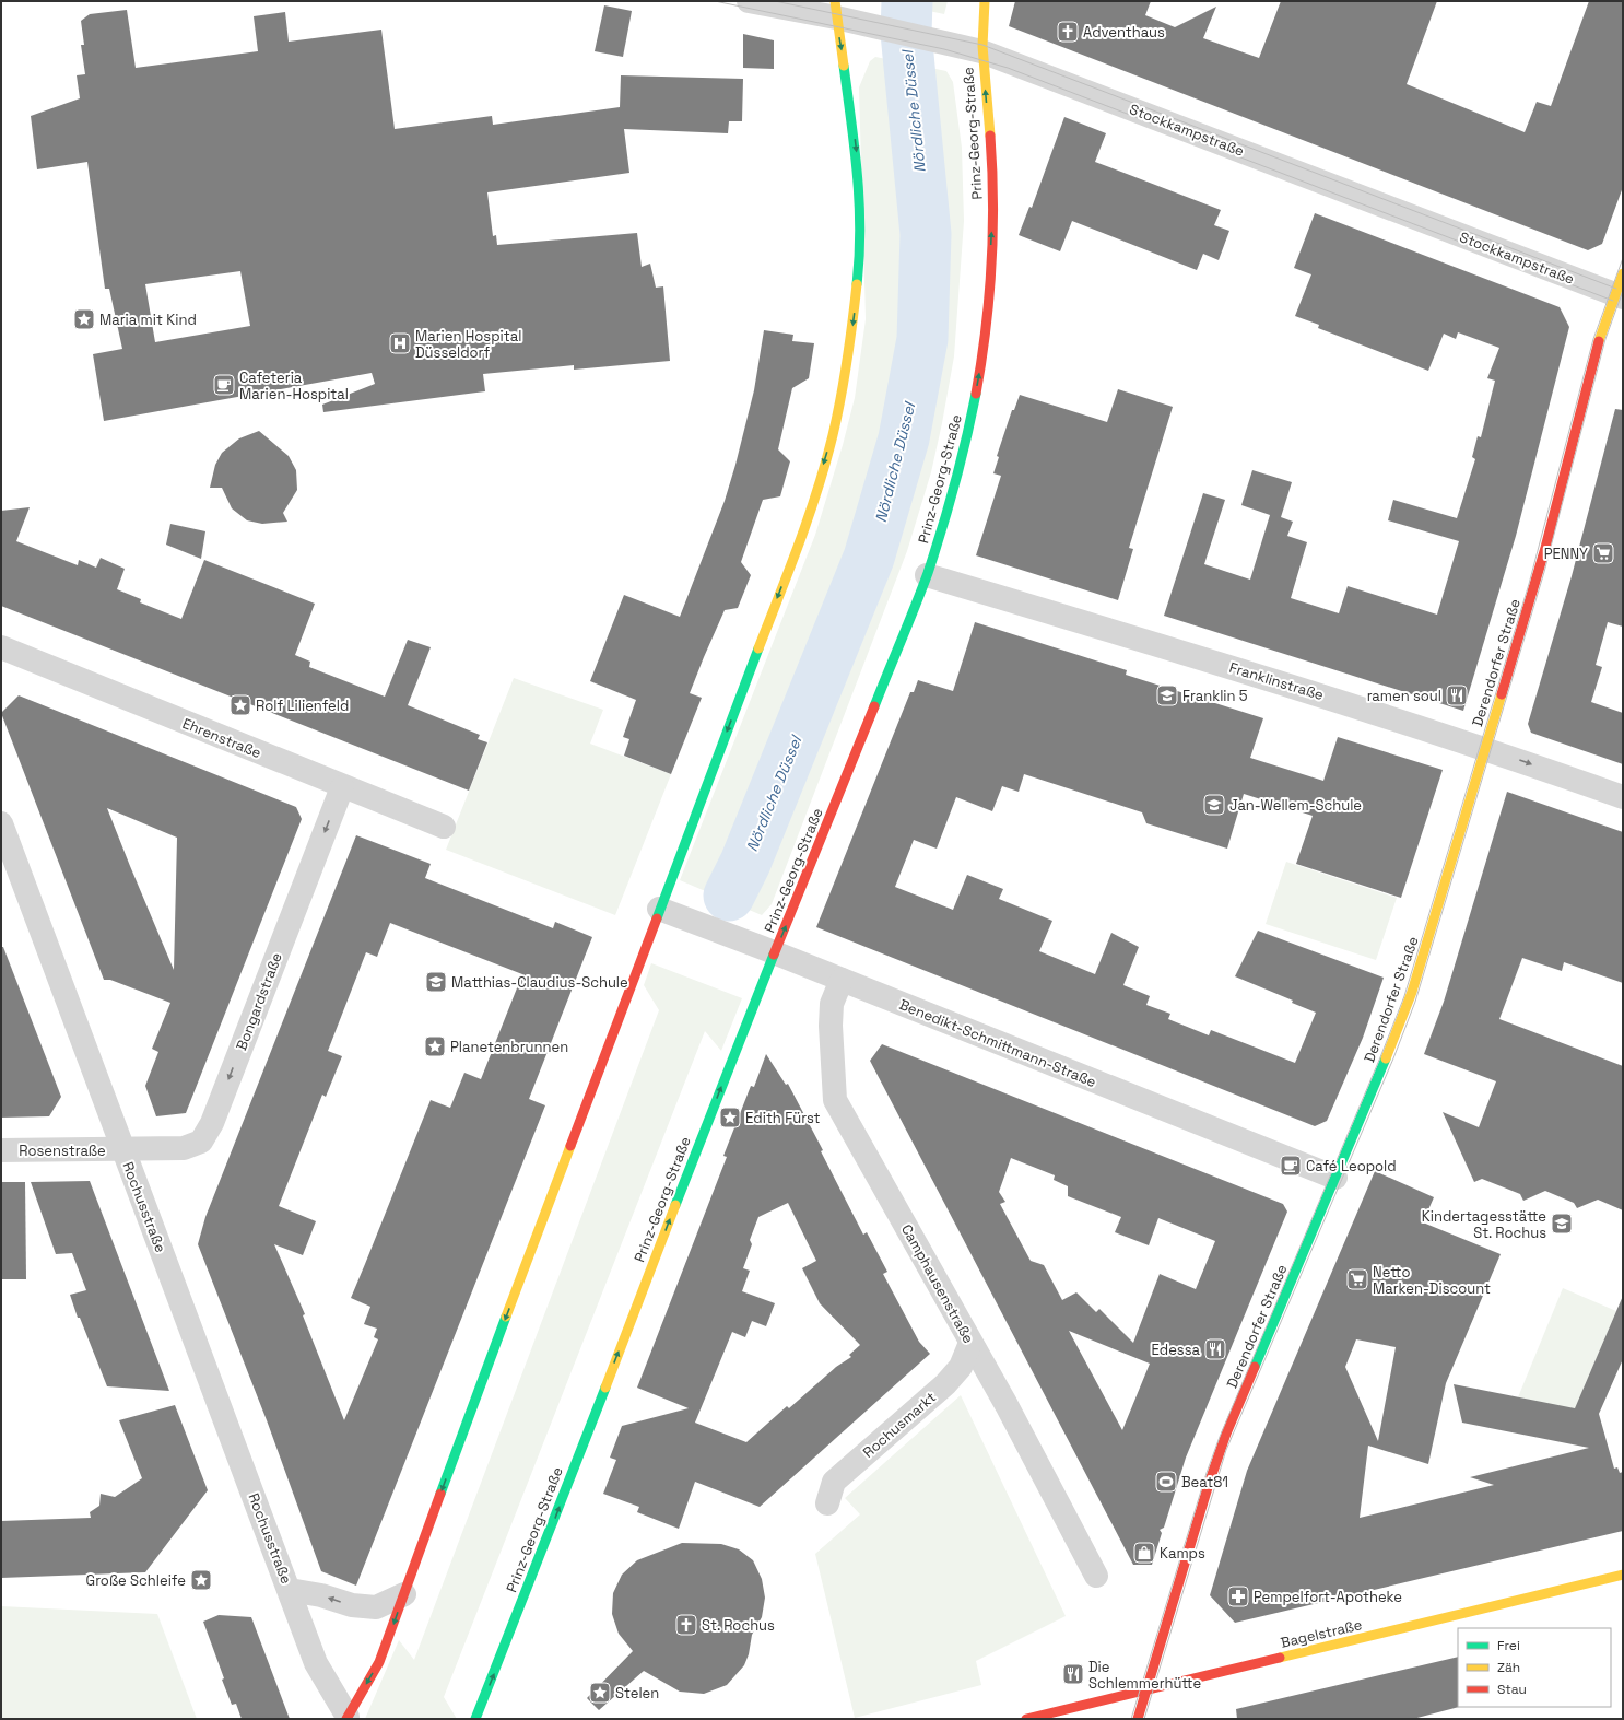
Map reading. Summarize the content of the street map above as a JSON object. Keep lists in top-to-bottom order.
{
  "streets": {
    "main road": ["Prinz-Georg-Straße", "Derendorfer Straße", "Bagelstraße"],
    "street": [
      "Stockkampstraße",
      "Franklinstraße",
      "Ehrenstraße",
      "Bongardstraße",
      "Benedikt-Schmittmann-Straße",
      "Rosenstraße",
      "Rochusstraße",
      "Camphausenstraße",
      "Rochusmarkt"
    ]
  },
  "crossings": [
    ["Stockkampstraße", "Prinz-Georg-Straße"],
    ["Stockkampstraße", "Derendorfer Straße"],
    ["Prinz-Georg-Straße", "Franklinstraße"],
    ["Prinz-Georg-Straße", "Benedikt-Schmittmann-Straße"],
    ["Derendorfer Straße", "Franklinstraße"],
    ["Derendorfer Straße", "Benedikt-Schmittmann-Straße"],
    ["Derendorfer Straße", "Bagelstraße"],
    ["Ehrenstraße", "Bongardstraße"],
    ["Bongardstraße", "Rosenstraße"],
    ["Bongardstraße", "Rochusstraße"],
    ["Benedikt-Schmittmann-Straße", "Camphausenstraße"],
    ["Rosenstraße", "Rochusstraße"],
    ["Camphausenstraße", "Rochusmarkt"]
  ],
  "one_way": ["Prinz-Georg-Straße", "Bongardstraße"],
  "water": ["Nördliche Düssel"],
  "places": {
    "church": ["Adventhaus", "St. Rochus"],
    "place": [
      "Maria mit Kind",
      "Rolf Lilienfeld",
      "Planetenbrunnen",
      "Edith Fürst",
      "Große Schleife",
      "Stelen"
    ],
    "hospital": ["Marien Hospital Düsseldorf"],
    "cafe": ["Cafeteria Marien-Hospital", "Café Leopold"],
    "supermarket": ["PENNY", "Netto Marken-Discount"],
    "school or university": [
      "Franklin 5",
      "Jan-Wellem-Schule",
      "Matthias-Claudius-Schule",
      "Kindertagesstätte St. Rochus"
    ],
    "restaurant": ["ramen soul", "Edessa", "Die Schlemmerhütte"],
    "sports": ["Beat81"],
    "shop": ["Kamps"],
    "pharmacy": ["Pempelfort-Apotheke"]
  },
  "legend": ["Frei", "Zäh", "Stau"]
}
